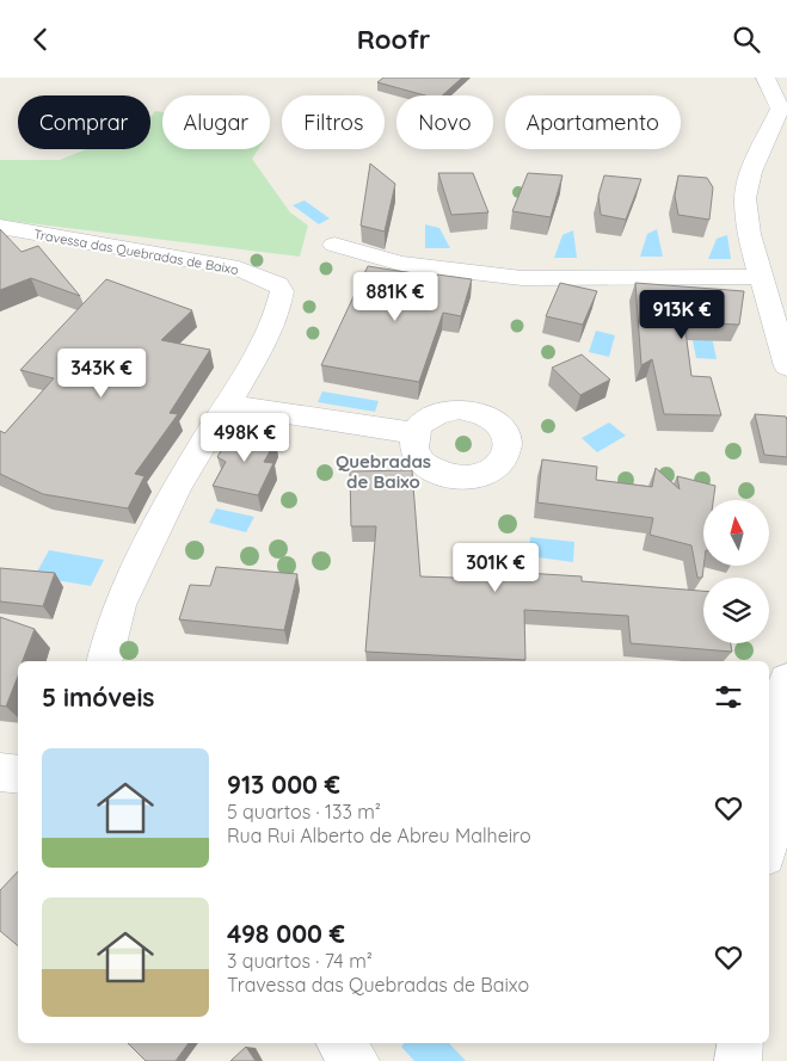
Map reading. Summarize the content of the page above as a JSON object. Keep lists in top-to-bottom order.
{
  "streets": {
    "street": ["Travessa das Quebradas de Baixo"]
  },
  "districts": ["Quebradas de Baixo"],
  "north": "top",
  "page": {
    "header": "Roofr",
    "chip": [
      "Comprar",
      "Alugar",
      "Filtros",
      "Novo",
      "Apartamento"
    ],
    "price": [
      "881K €",
      "913K €",
      "343K €",
      "498K €",
      "301K €"
    ],
    "heading": "5 imóveis",
    "list": [
      {
        "name": "913 000 €",
        "note": "5 quartos · 133 m² · Rua Rui Alberto de Abreu Malheiro"
      },
      {
        "name": "498 000 €",
        "note": "3 quartos · 74 m² · Travessa das Quebradas de Baixo"
      }
    ]
  }
}
